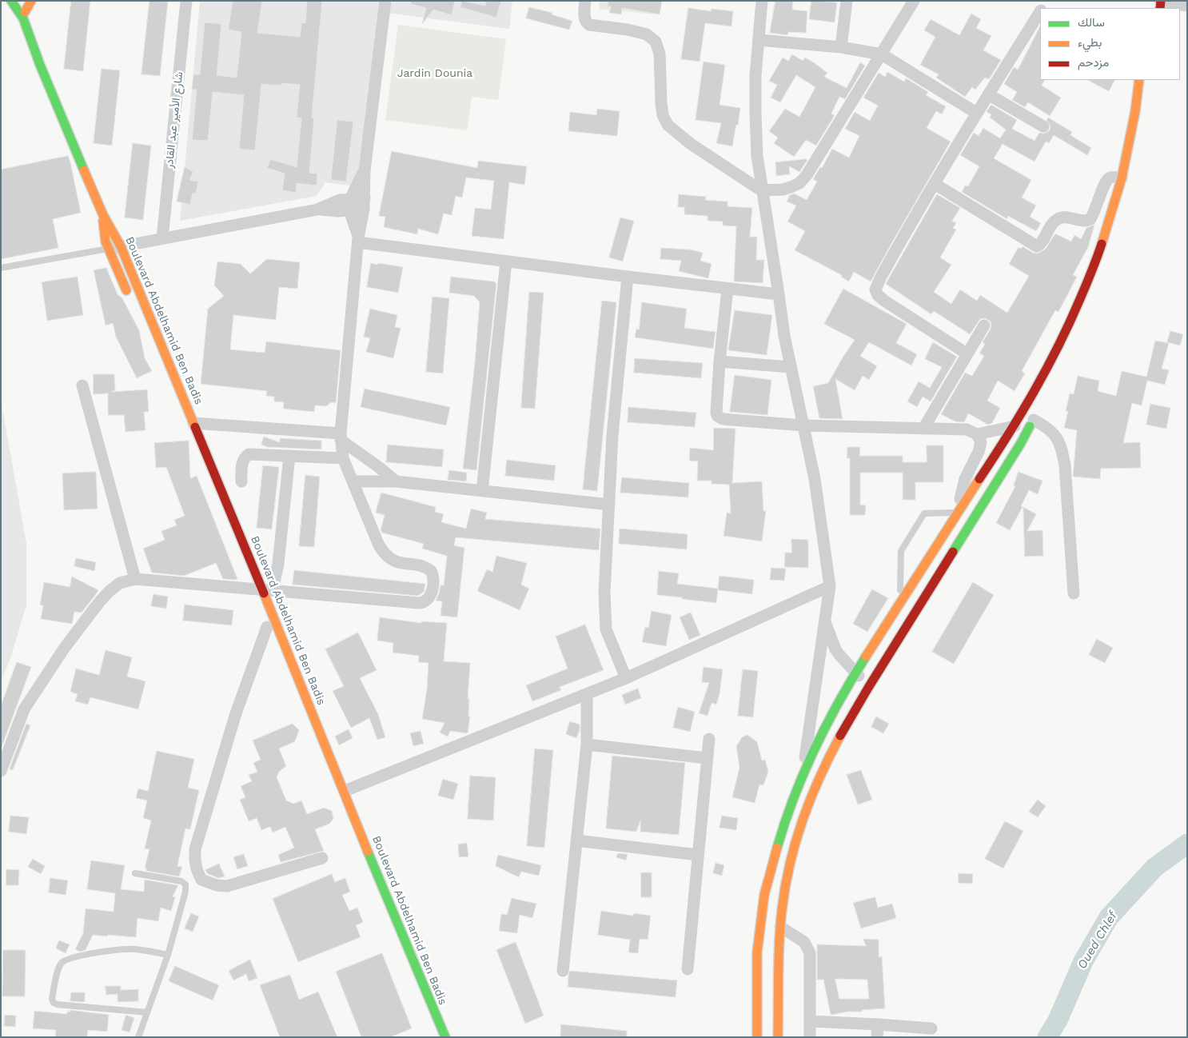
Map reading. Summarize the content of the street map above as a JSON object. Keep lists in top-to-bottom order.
{
  "streets": {
    "main road": ["Boulevard Abdelhamid Ben Badis"],
    "street": ["شارع الأمير عبد القادر"]
  },
  "water": ["Oued Chlef"],
  "parks": ["Jardin Dounia"],
  "legend": ["سالك", "بطيء", "مزدحم"]
}
